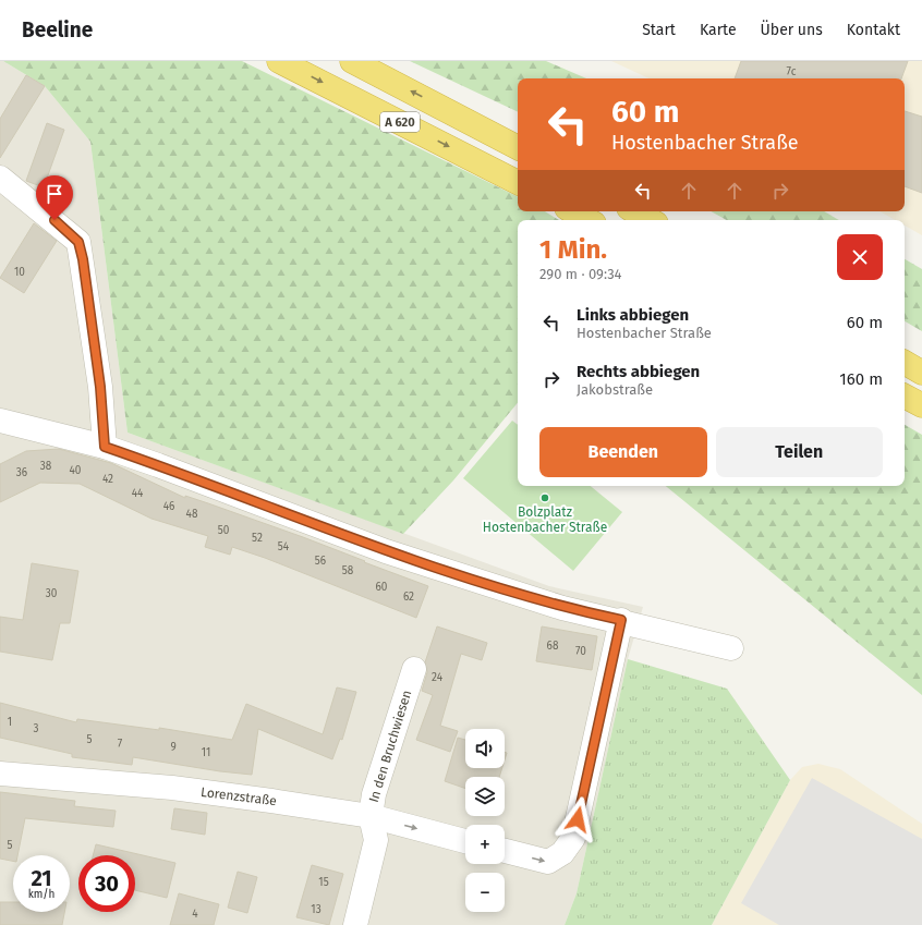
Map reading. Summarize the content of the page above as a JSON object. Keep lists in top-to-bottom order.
{
  "streets": {
    "highway": ["A 620"],
    "street": ["In den Bruchwiesen", "Lorenzstraße"]
  },
  "crossings": [
    ["In den Bruchwiesen", "Lorenzstraße"]
  ],
  "places": ["Bolzplatz Hostenbacher Straße"],
  "house_numbers": [
    "7c",
    "10",
    "38",
    "40",
    "36",
    "42",
    "44",
    "46",
    "48",
    "50",
    "52",
    "54",
    "56",
    "58",
    "60",
    "30",
    "62",
    "68",
    "70",
    "24",
    "1",
    "3",
    "5",
    "7",
    "9",
    "11",
    "5",
    "15",
    "13",
    "4"
  ],
  "page": {
    "header": "Beeline",
    "nav": [
      "Start",
      "Karte",
      "Über uns",
      "Kontakt"
    ],
    "turn": ["60 m", "Hostenbacher Straße"],
    "heading": ["1 Min.", "290 m · 09:34"],
    "list": [
      {
        "name": "Links abbiegen",
        "note": "Hostenbacher Straße",
        "value": "60 m"
      },
      {
        "name": "Rechts abbiegen",
        "note": "Jakobstraße",
        "value": "160 m"
      }
    ],
    "buttons": ["Beenden", "Teilen"],
    "map_buttons": ["+", "−"],
    "speed": "21 km/h",
    "limit": "30"
  }
}
